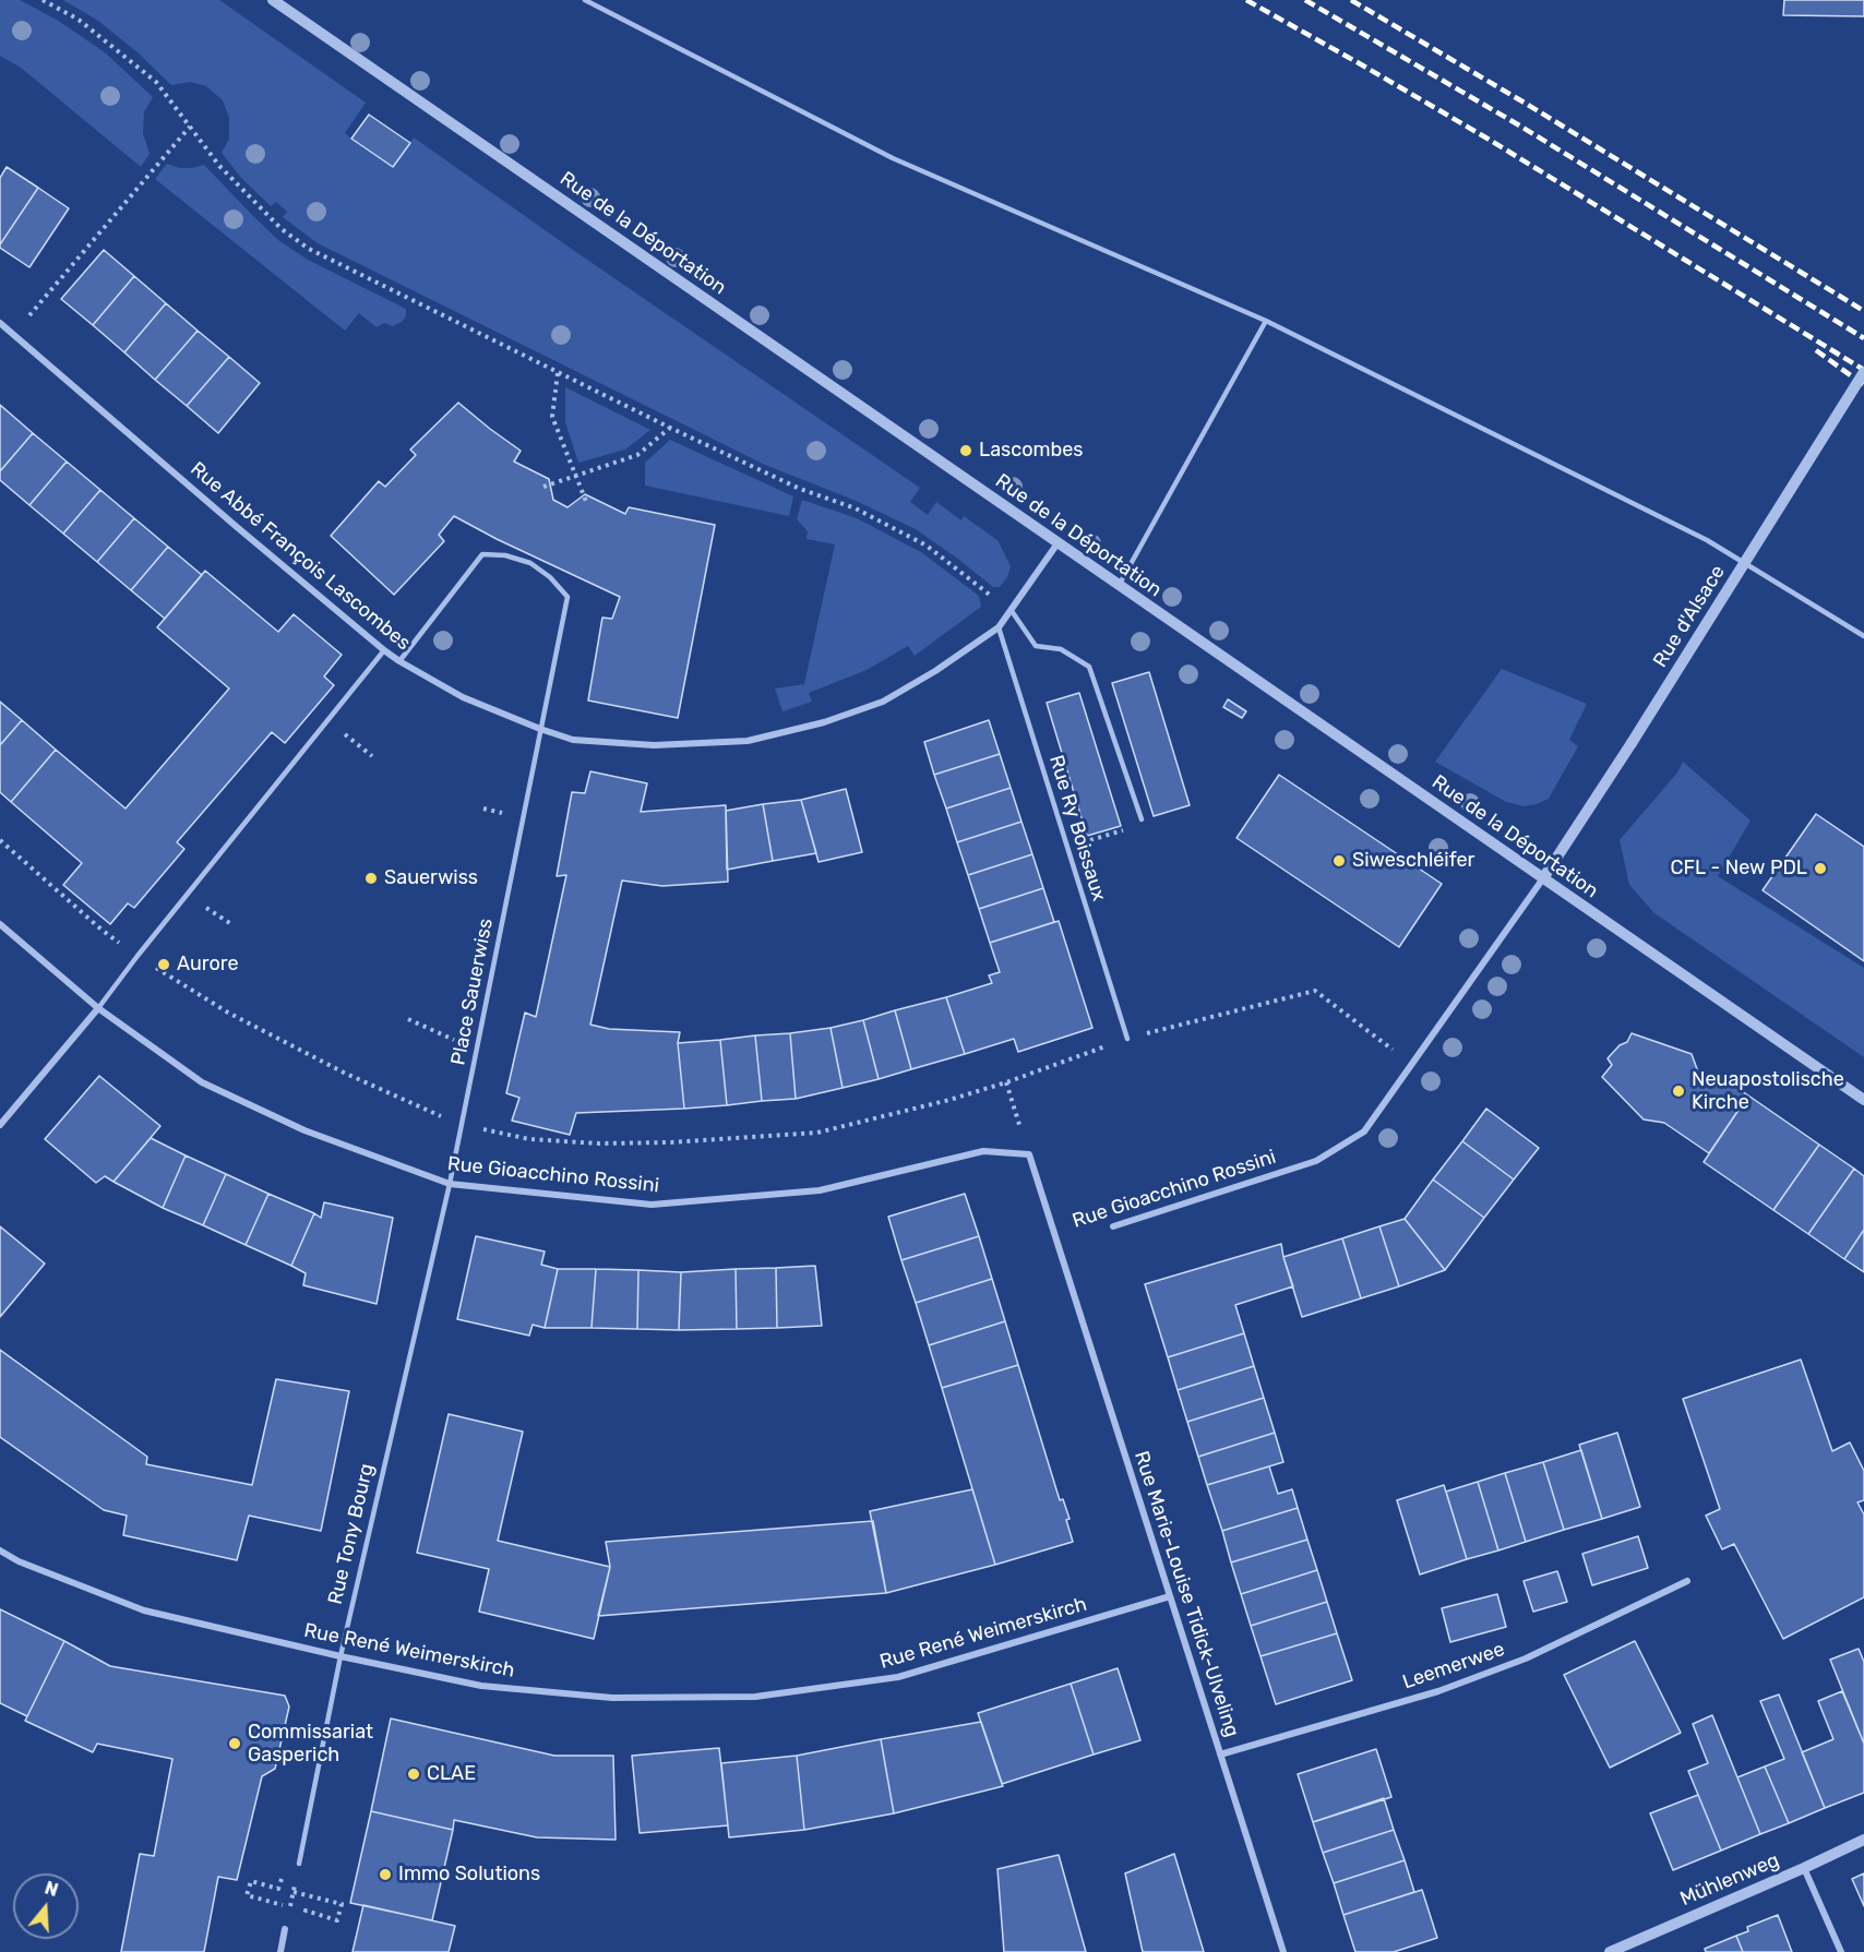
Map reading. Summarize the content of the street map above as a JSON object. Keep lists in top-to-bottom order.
{
  "streets": {
    "street": [
      "Rue de la Déportation",
      "Rue Abbé François Lascombes",
      "Rue d'Alsace",
      "Rue Gioacchino Rossini",
      "Rue Marie-Louise Tidick-Ulveling",
      "Rue René Weimerskirch",
      "Leemerwee",
      "Mühlenweg"
    ],
    "lane": ["Rue Ry Boissaux", "Place Sauerwiss", "Rue Tony Bourg"]
  },
  "crossings": [
    ["Rue de la Déportation", "Rue Abbé François Lascombes"],
    ["Rue de la Déportation", "Rue d'Alsace"],
    ["Rue de la Déportation", "Rue Gioacchino Rossini"],
    ["Rue Abbé François Lascombes", "Rue Ry Boissaux"],
    ["Rue Abbé François Lascombes", "Place Sauerwiss"],
    ["Rue d'Alsace", "Rue Gioacchino Rossini"],
    ["Place Sauerwiss", "Rue Gioacchino Rossini"],
    ["Place Sauerwiss", "Rue Tony Bourg"],
    ["Rue Gioacchino Rossini", "Rue Tony Bourg"],
    ["Rue Gioacchino Rossini", "Rue Marie-Louise Tidick-Ulveling"],
    ["Rue Tony Bourg", "Rue René Weimerskirch"],
    ["Rue Marie-Louise Tidick-Ulveling", "Rue René Weimerskirch"],
    ["Rue Marie-Louise Tidick-Ulveling", "Leemerwee"]
  ],
  "places": [
    "Lascombes",
    "Siweschléifer",
    "CFL - New PDL",
    "Sauerwiss",
    "Aurore",
    "Neuapostolische Kirche",
    "Commissariat Gasperich",
    "CLAE",
    "Immo Solutions"
  ],
  "north": "top"
}
